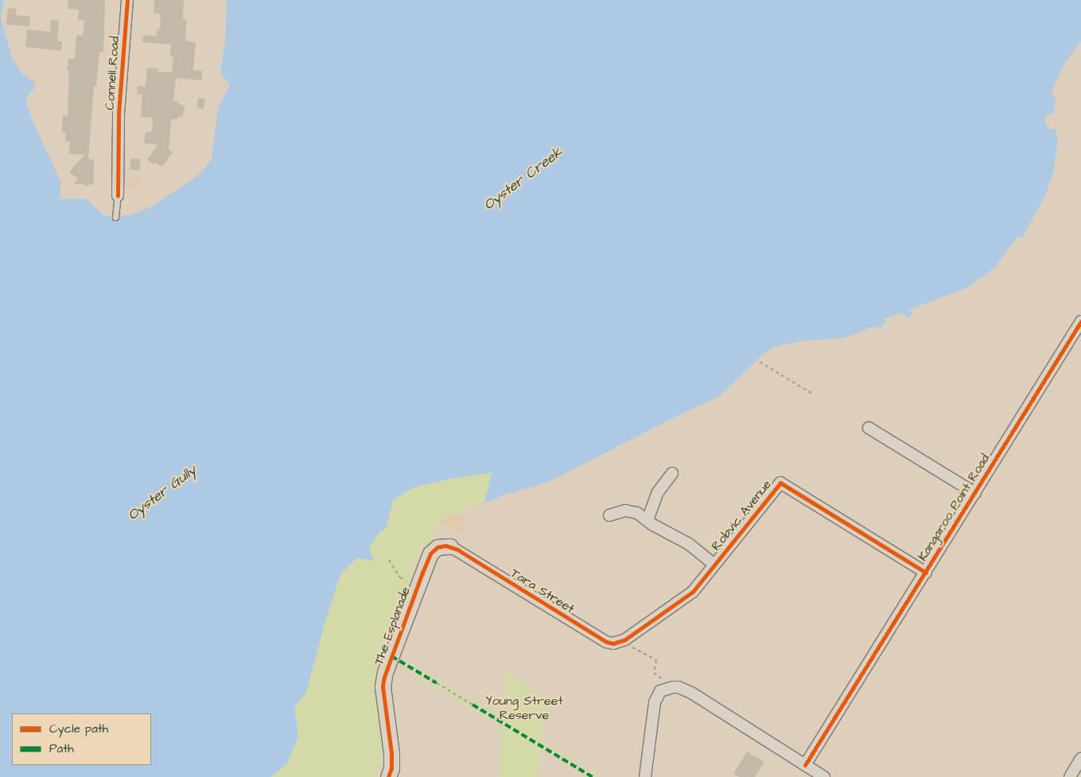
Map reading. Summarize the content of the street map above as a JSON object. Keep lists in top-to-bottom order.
{
  "streets": {
    "street": [
      "Connell Road",
      "Kangaroo Point Road",
      "Robvic Avenue",
      "Tara Street",
      "The Esplanade"
    ]
  },
  "crossings": [
    ["Kangaroo Point Road", "Robvic Avenue"],
    ["Robvic Avenue", "Tara Street"],
    ["Tara Street", "The Esplanade"]
  ],
  "water": ["Oyster Creek", "Oyster Gully"],
  "parks": ["Young Street Reserve"],
  "legend": ["Cycle path", "Path"]
}
